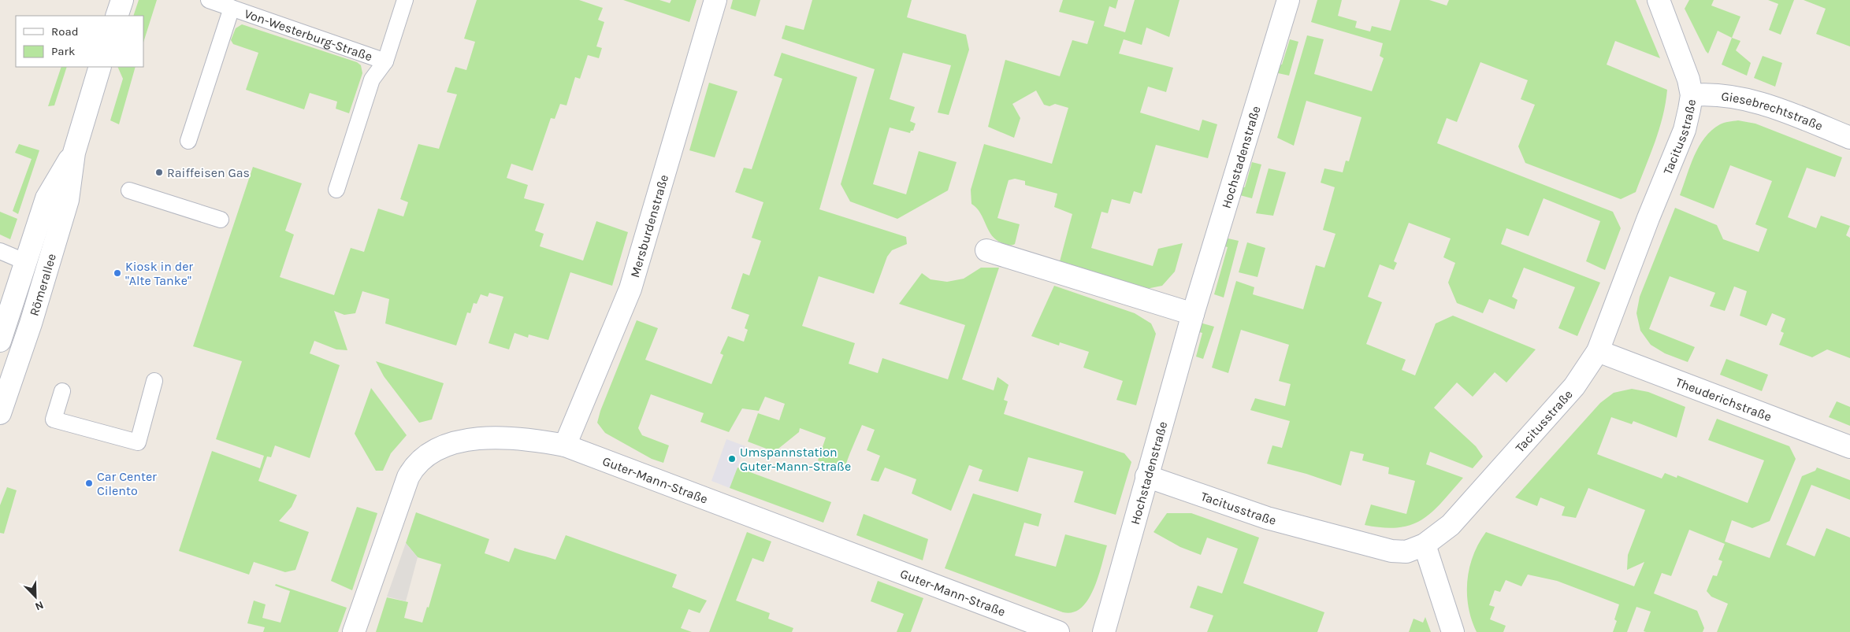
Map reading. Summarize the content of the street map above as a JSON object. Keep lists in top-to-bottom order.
{
  "streets": {
    "street": [
      "Giesebrechtstraße",
      "Tacitusstraße",
      "Hochstadenstraße",
      "Mersburdenstraße",
      "Römerallee",
      "Theuderichstraße",
      "Guter-Mann-Straße"
    ],
    "lane": ["Von-Westerburg-Straße"]
  },
  "crossings": [
    ["Giesebrechtstraße", "Tacitusstraße"],
    ["Tacitusstraße", "Hochstadenstraße"],
    ["Tacitusstraße", "Theuderichstraße"],
    ["Mersburdenstraße", "Guter-Mann-Straße"]
  ],
  "places": [
    "Raiffeisen Gas",
    "Kiosk in der \"Alte Tanke\"",
    "Umspannstation Guter-Mann-Straße",
    "Car Center Cilento"
  ],
  "legend": ["Road", "Park"],
  "north": "bottom right"
}
